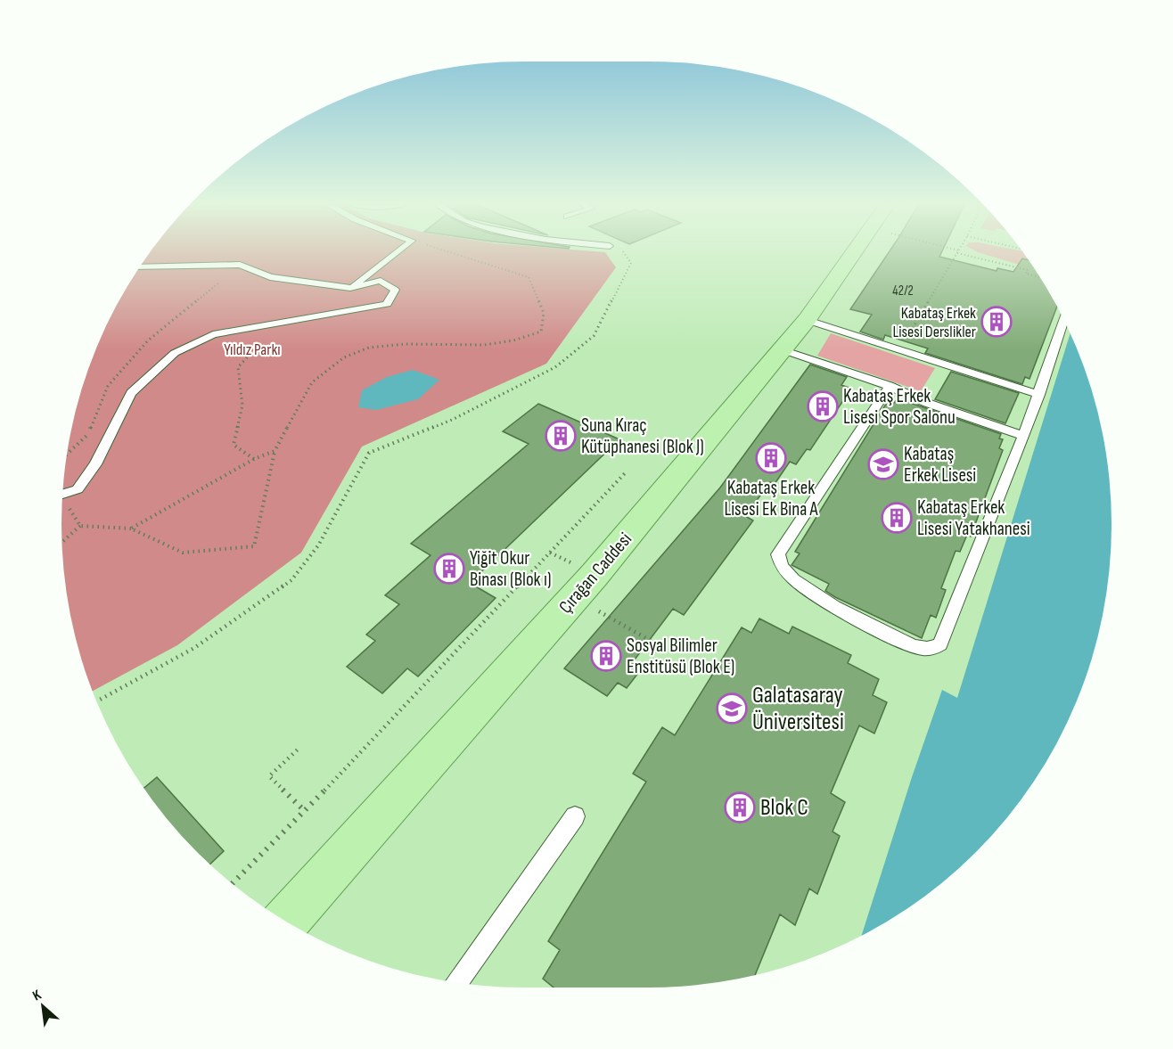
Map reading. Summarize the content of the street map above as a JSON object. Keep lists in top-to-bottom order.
{
  "streets": {
    "main road": ["Çırağan Caddesi"]
  },
  "parks": ["Yıldız Parkı"],
  "places": {
    "building": [
      "Kabataş Erkek Lisesi Derslikler",
      "Kabataş Erkek Lisesi Spor Salonu",
      "Suna Kıraç Kütüphanesi (Blok J)",
      "Kabataş Erkek Lisesi Ek Bina A",
      "Kabataş Erkek Lisesi Yatakhanesi",
      "Yiğit Okur Binası (Blok ı)",
      "Sosyal Bilimler Enstitüsü (Blok E)",
      "Blok C"
    ],
    "school or university": ["Kabataş Erkek Lisesi", "Galatasaray Üniversitesi"]
  },
  "house_numbers": ["42/2"],
  "north": "top left"
}
